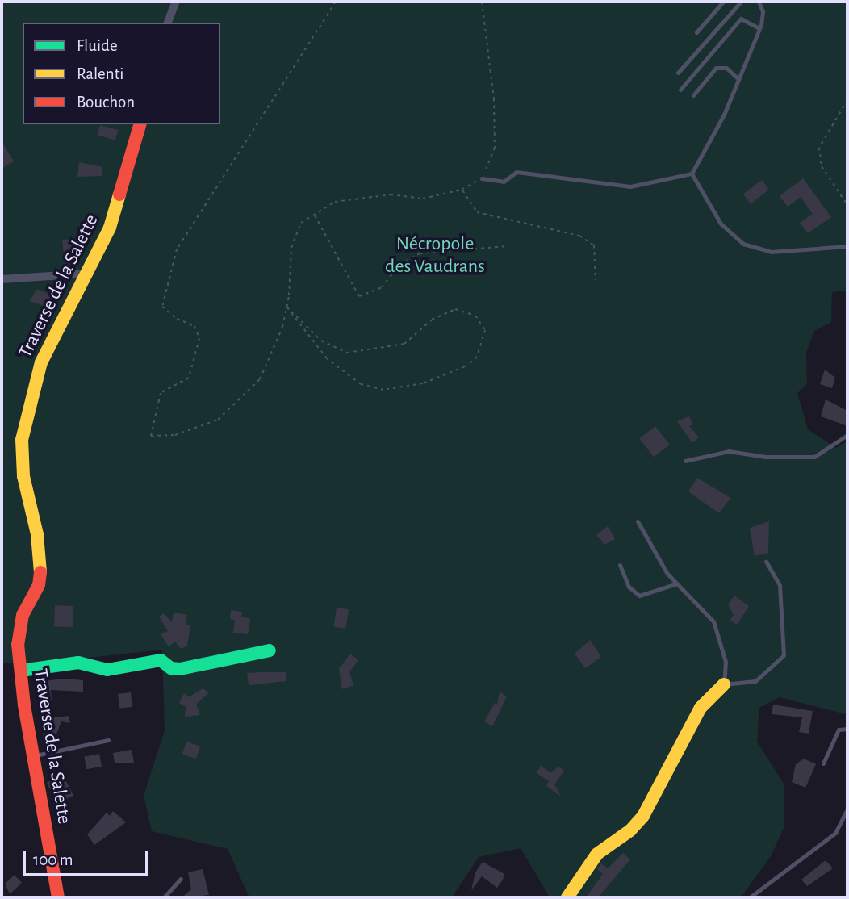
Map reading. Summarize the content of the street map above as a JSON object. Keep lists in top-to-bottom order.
{
  "streets": {
    "street": ["Traverse de la Salette"]
  },
  "parks": ["Nécropole des Vaudrans"],
  "legend": ["Fluide", "Ralenti", "Bouchon"],
  "scale_bar": "100 m"
}
